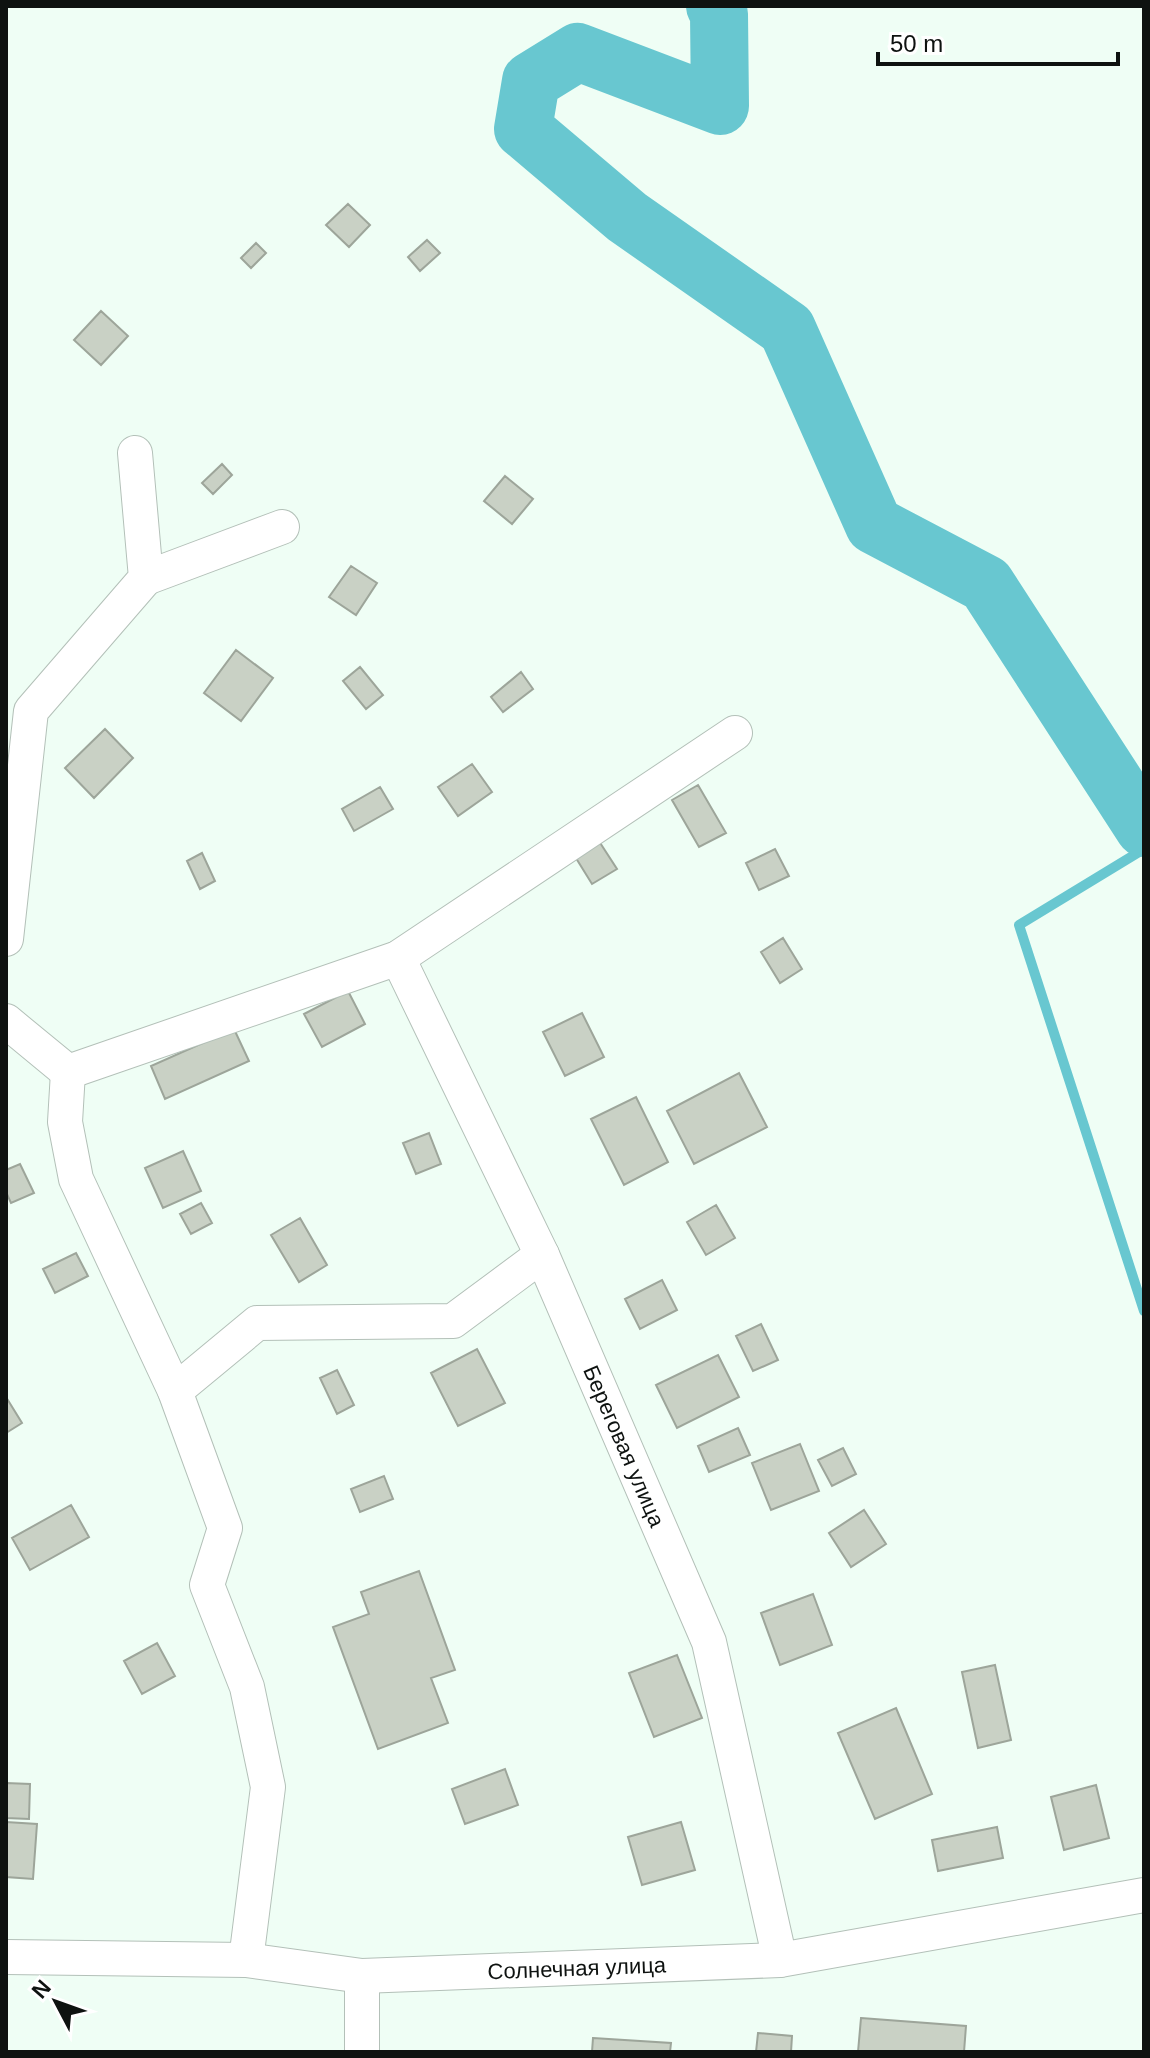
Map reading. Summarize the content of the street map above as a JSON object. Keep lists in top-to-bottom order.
{
  "streets": {
    "street": ["Береговая улица", "Солнечная улица"]
  },
  "crossings": [
    ["Береговая улица", "Солнечная улица"]
  ],
  "scale_bar": "50 m",
  "north": "top left"
}
